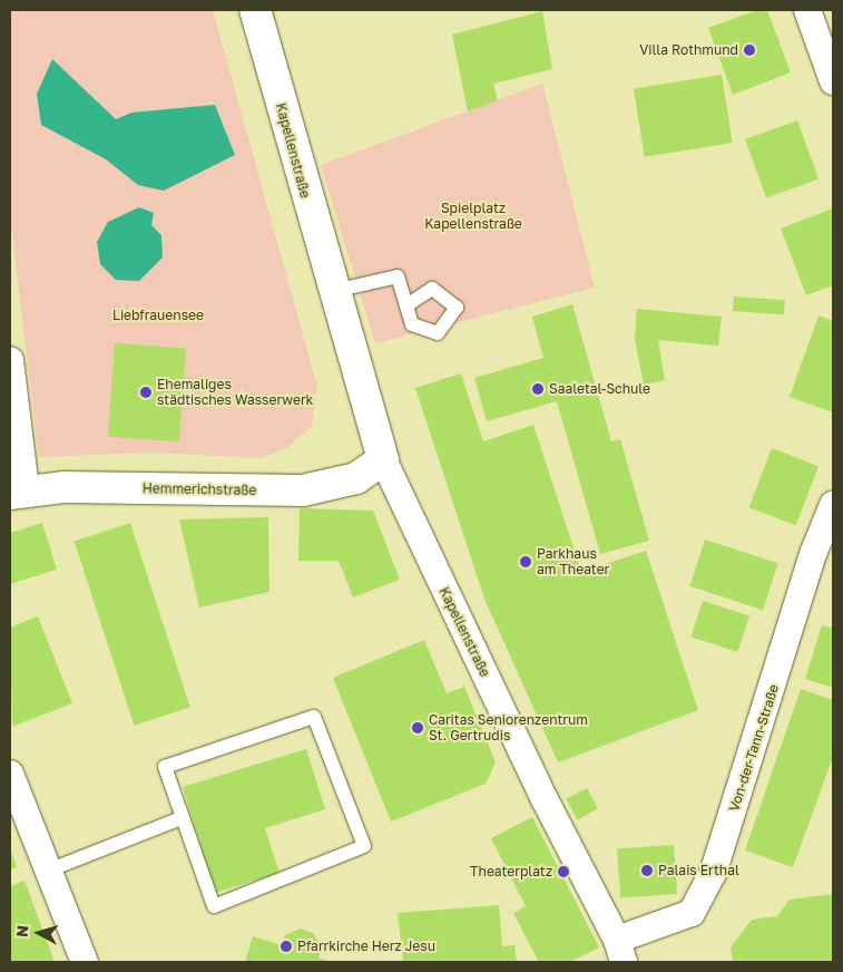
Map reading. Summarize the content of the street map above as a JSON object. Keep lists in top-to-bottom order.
{
  "streets": {
    "street": ["Kapellenstraße", "Hemmerichstraße", "Von-der-Tann-Straße"]
  },
  "crossings": [
    ["Kapellenstraße", "Hemmerichstraße"],
    ["Kapellenstraße", "Von-der-Tann-Straße"]
  ],
  "parks": ["Spielplatz Kapellenstraße", "Liebfrauensee"],
  "places": [
    "Villa Rothmund",
    "Saaletal-Schule",
    "Ehemaliges städtisches Wasserwerk",
    "Parkhaus am Theater",
    "Caritas Seniorenzentrum St. Gertrudis",
    "Palais Erthal",
    "Theaterplatz",
    "Pfarrkirche Herz Jesu"
  ],
  "north": "left"
}
